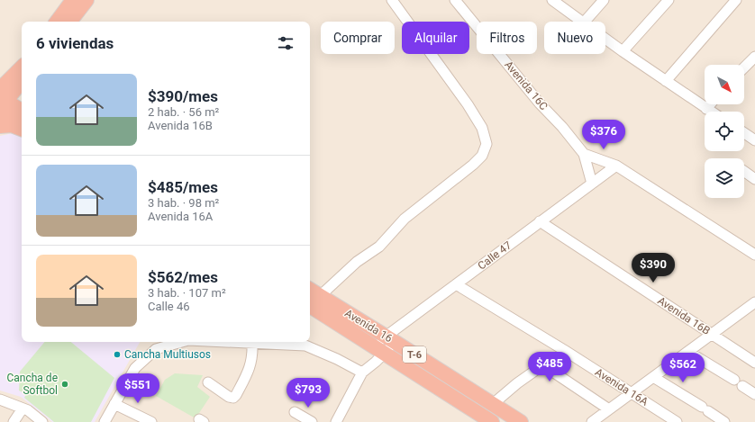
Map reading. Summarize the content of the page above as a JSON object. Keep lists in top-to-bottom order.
{
  "streets": {
    "highway": ["Avenida 16", "T-6"],
    "street": [
      "Avenida 16C",
      "Calle 47",
      "Avenida 16B",
      "Avenida 16A"
    ]
  },
  "crossings": [
    ["Calle 47", "Avenida 16B"],
    ["Calle 47", "Avenida 16"],
    ["Calle 47", "Avenida 16A"]
  ],
  "places": ["Cancha Multiusos", "Cancha de Softbol"],
  "north": "bottom right",
  "page": {
    "chip": [
      "Comprar",
      "Alquilar",
      "Filtros",
      "Nuevo"
    ],
    "heading": "6 viviendas",
    "list": [
      {
        "name": "$390/mes",
        "note": "2 hab. · 56 m² · Avenida 16B"
      },
      {
        "name": "$485/mes",
        "note": "3 hab. · 98 m² · Avenida 16A"
      },
      {
        "name": "$562/mes",
        "note": "3 hab. · 107 m² · Calle 46"
      }
    ],
    "price": [
      "$376",
      "$390",
      "$485",
      "$562",
      "$551",
      "$793"
    ]
  }
}
